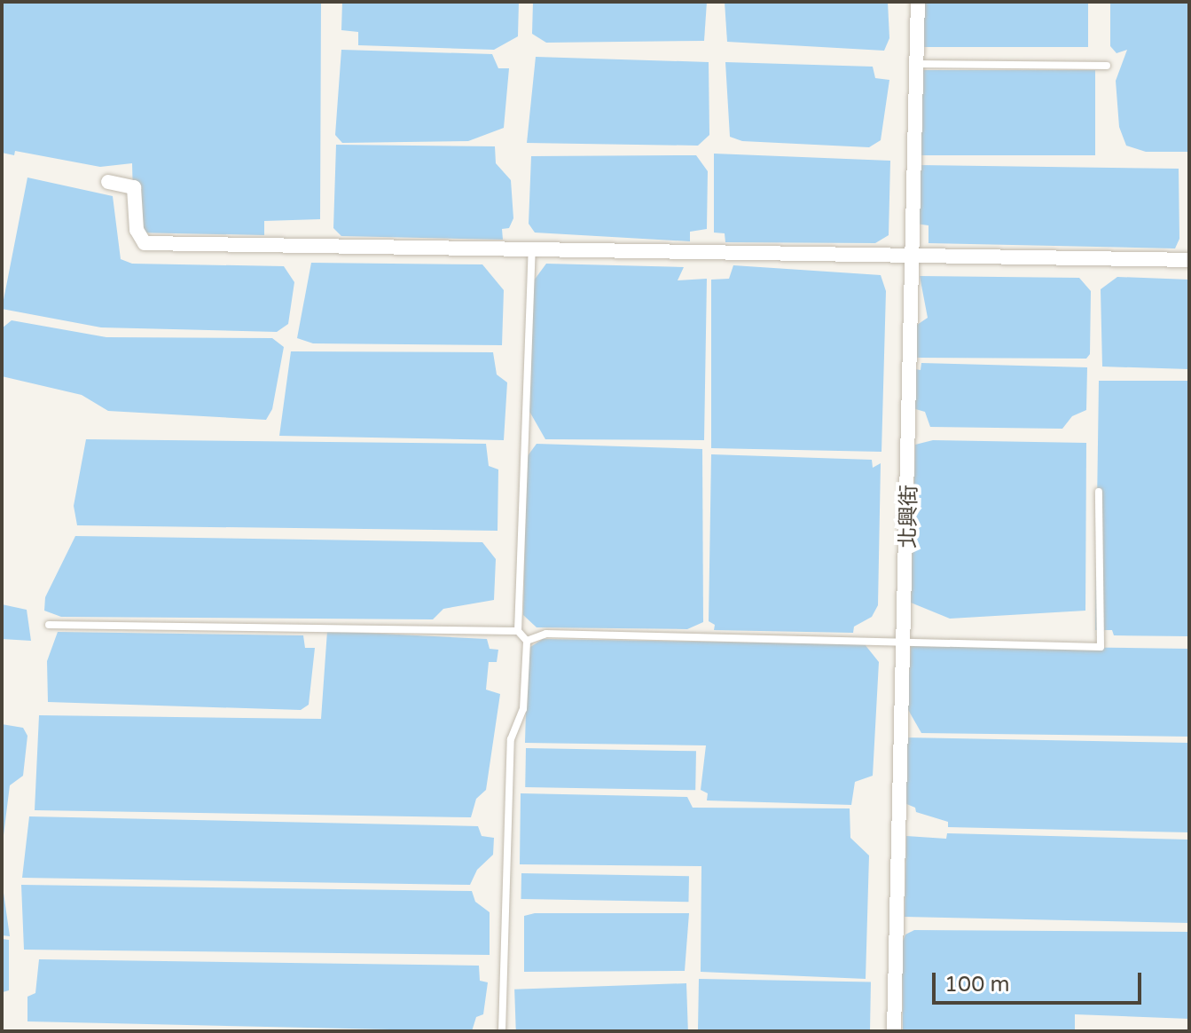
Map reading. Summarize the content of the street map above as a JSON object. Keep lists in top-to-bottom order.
{
  "streets": {
    "street": ["北興街"]
  },
  "scale_bar": "100 m"
}
